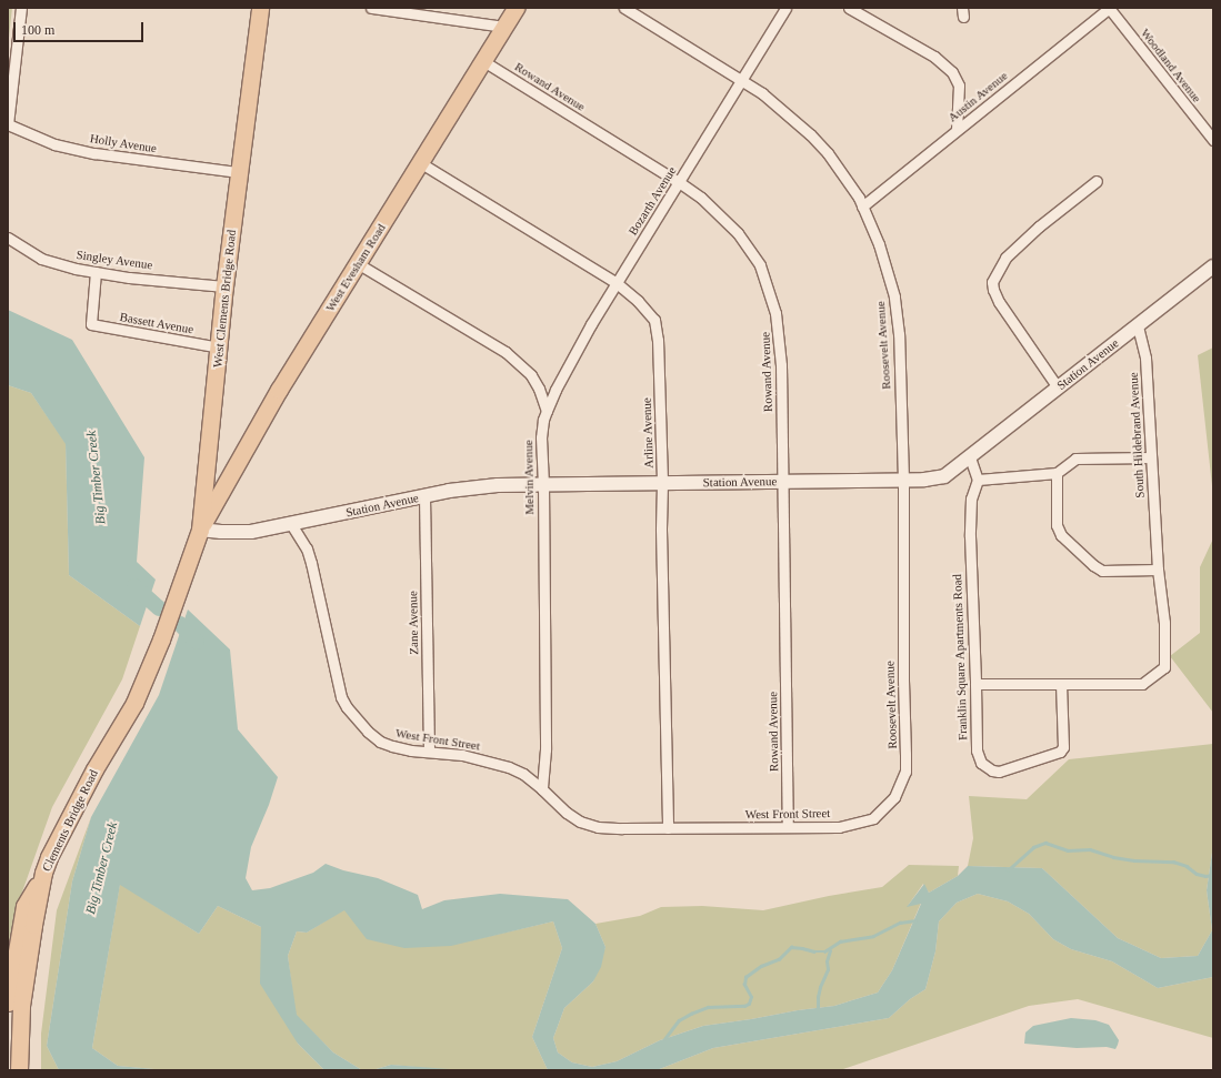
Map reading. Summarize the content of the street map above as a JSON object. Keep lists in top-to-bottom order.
{
  "streets": {
    "main road": ["West Evesham Road", "West Clements Bridge Road", "Clements Bridge Road"],
    "street": [
      "Woodland Avenue",
      "Rowand Avenue",
      "Austin Avenue",
      "Holly Avenue",
      "Bozarth Avenue",
      "Singley Avenue",
      "Bassett Avenue",
      "Roosevelt Avenue",
      "Station Avenue",
      "Arline Avenue",
      "South Hildebrand Avenue",
      "Melvin Avenue",
      "Zane Avenue",
      "Franklin Square Apartments Road",
      "West Front Street"
    ]
  },
  "crossings": [
    ["Woodland Avenue", "Austin Avenue"],
    ["Rowand Avenue", "Bozarth Avenue"],
    ["Rowand Avenue", "West Evesham Road"],
    ["Rowand Avenue", "Station Avenue"],
    ["Rowand Avenue", "West Front Street"],
    ["Austin Avenue", "Roosevelt Avenue"],
    ["Holly Avenue", "West Clements Bridge Road"],
    ["Bozarth Avenue", "Roosevelt Avenue"],
    ["Bozarth Avenue", "Arline Avenue"],
    ["Bozarth Avenue", "Melvin Avenue"],
    ["Singley Avenue", "West Clements Bridge Road"],
    ["Singley Avenue", "Bassett Avenue"],
    ["West Evesham Road", "West Clements Bridge Road"],
    ["West Evesham Road", "Station Avenue"],
    ["West Evesham Road", "Arline Avenue"],
    ["West Clements Bridge Road", "Bassett Avenue"],
    ["West Clements Bridge Road", "Station Avenue"],
    ["West Clements Bridge Road", "Clements Bridge Road"],
    ["Roosevelt Avenue", "Station Avenue"],
    ["Roosevelt Avenue", "West Front Street"],
    ["Station Avenue", "Arline Avenue"],
    ["Station Avenue", "South Hildebrand Avenue"],
    ["Station Avenue", "Melvin Avenue"],
    ["Station Avenue", "Zane Avenue"],
    ["Station Avenue", "West Front Street"],
    ["Arline Avenue", "West Front Street"],
    ["South Hildebrand Avenue", "Franklin Square Apartments Road"],
    ["Melvin Avenue", "West Front Street"],
    ["Zane Avenue", "West Front Street"]
  ],
  "water": ["Big Timber Creek"],
  "scale_bar": "100 m"
}
